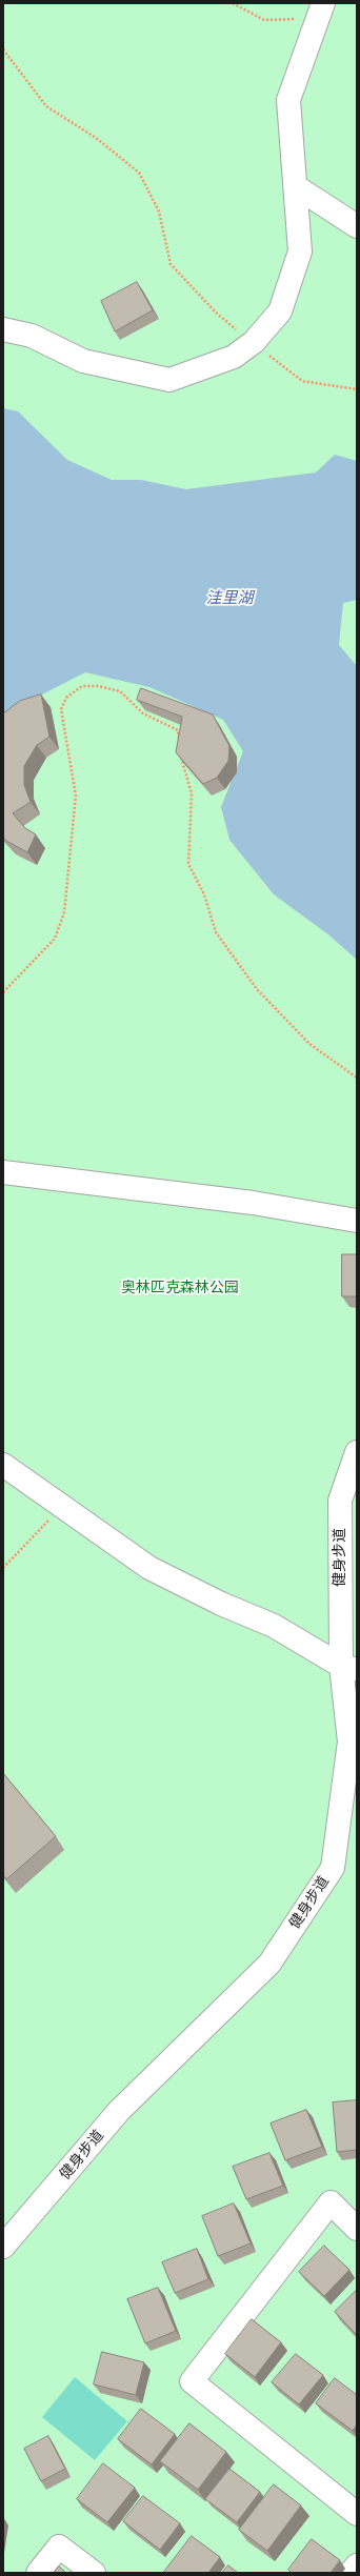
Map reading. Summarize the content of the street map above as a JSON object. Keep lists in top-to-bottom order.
{
  "streets": {
    "street": ["健身步道"]
  },
  "water": ["洼里湖"],
  "parks": ["奥林匹克森林公园"]
}
